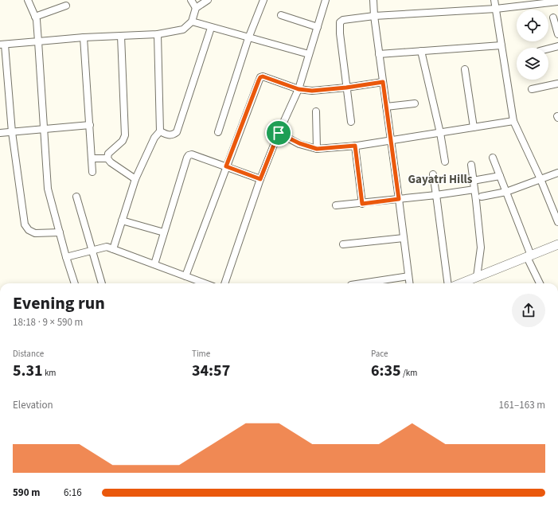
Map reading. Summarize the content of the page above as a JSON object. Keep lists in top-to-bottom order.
{
  "districts": ["Gayatri Hills"],
  "page": {
    "heading": ["Evening run", "18:18 · 9 × 590 m"],
    "stats": [
      ["Distance", "5.31 km"],
      ["Time", "34:57"],
      ["Pace", "6:35 /km"]
    ],
    "chart": ["Elevation", "161–163 m"],
    "list": [
      {
        "name": "590 m",
        "note": "6:16"
      }
    ]
  }
}
